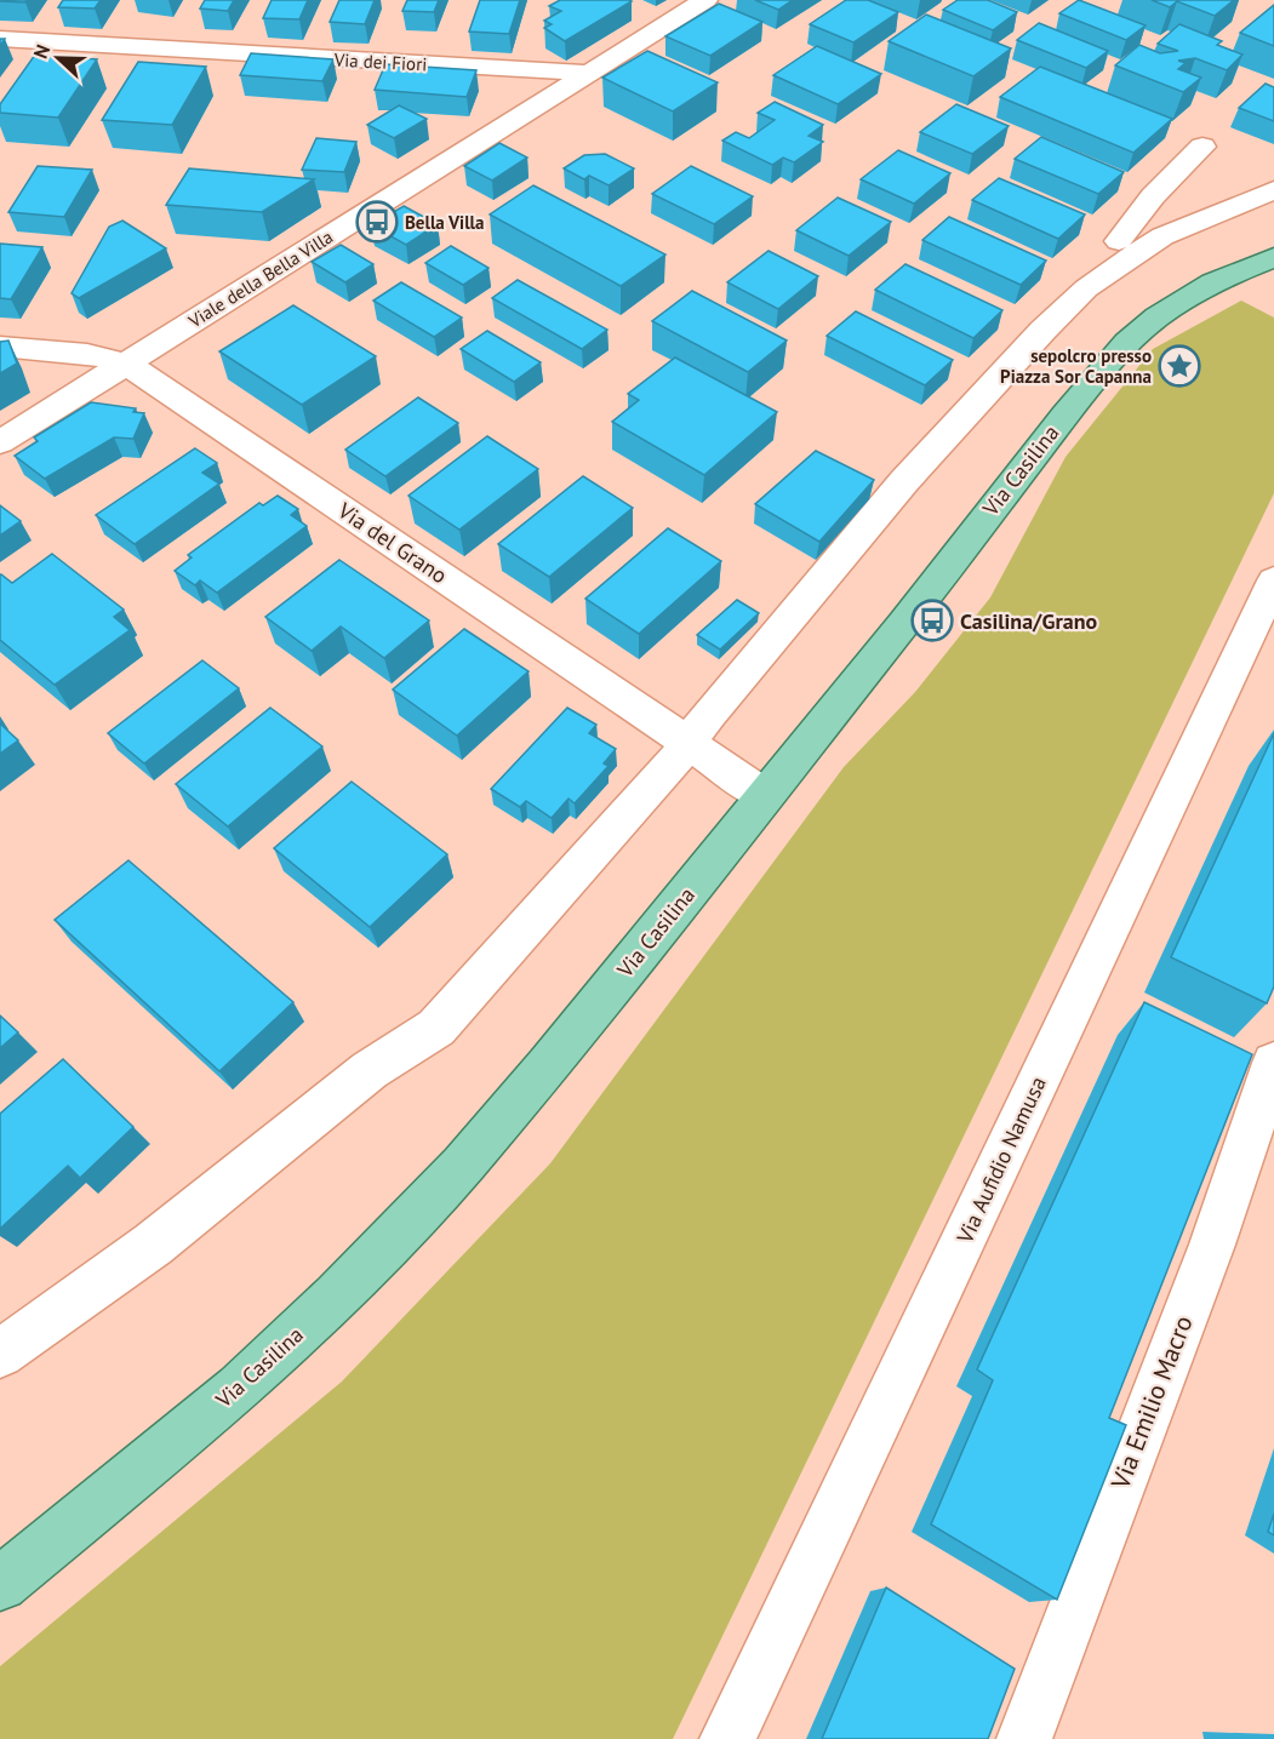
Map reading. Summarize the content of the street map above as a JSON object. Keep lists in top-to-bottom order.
{
  "streets": {
    "main road": ["Via Casilina"],
    "street": [
      "Via dei Fiori",
      "Viale della Bella Villa",
      "Via del Grano",
      "Via Aufidio Namusa",
      "Via Emilio Macro"
    ]
  },
  "crossings": [
    ["Via dei Fiori", "Viale della Bella Villa"],
    ["Viale della Bella Villa", "Via del Grano"],
    ["Via Casilina", "Via del Grano"]
  ],
  "places": {
    "bus stop": ["Bella Villa", "Casilina/Grano"],
    "place": ["sepolcro presso Piazza Sor Capanna"]
  },
  "north": "left"
}
